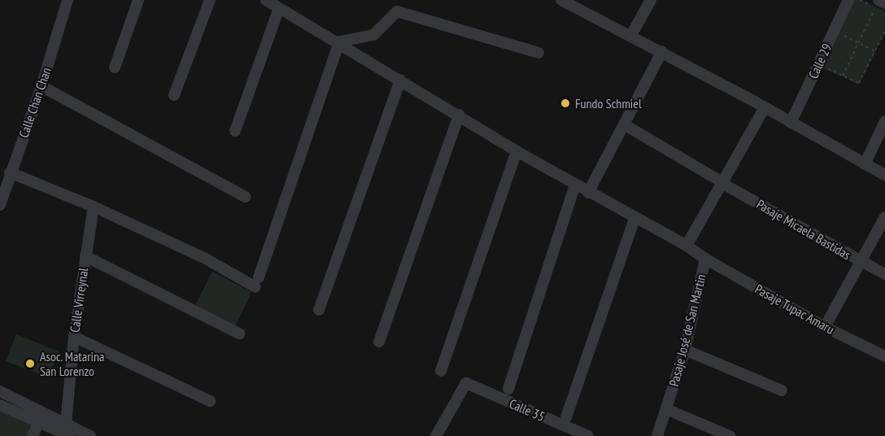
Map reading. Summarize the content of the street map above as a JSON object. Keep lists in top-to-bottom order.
{
  "streets": {
    "street": [
      "Calle 29",
      "Calle Chan Chan",
      "Pasaje Micaela Bastidas",
      "Calle Virreynal",
      "Pasaje Tupac Amaru",
      "Pasaje José de San Martin",
      "Calle 35"
    ]
  },
  "crossings": [
    ["Pasaje Tupac Amaru", "Pasaje José de San Martin"]
  ],
  "places": ["Fundo Schmiel", "Asoc. Matarina San Lorenzo"]
}
